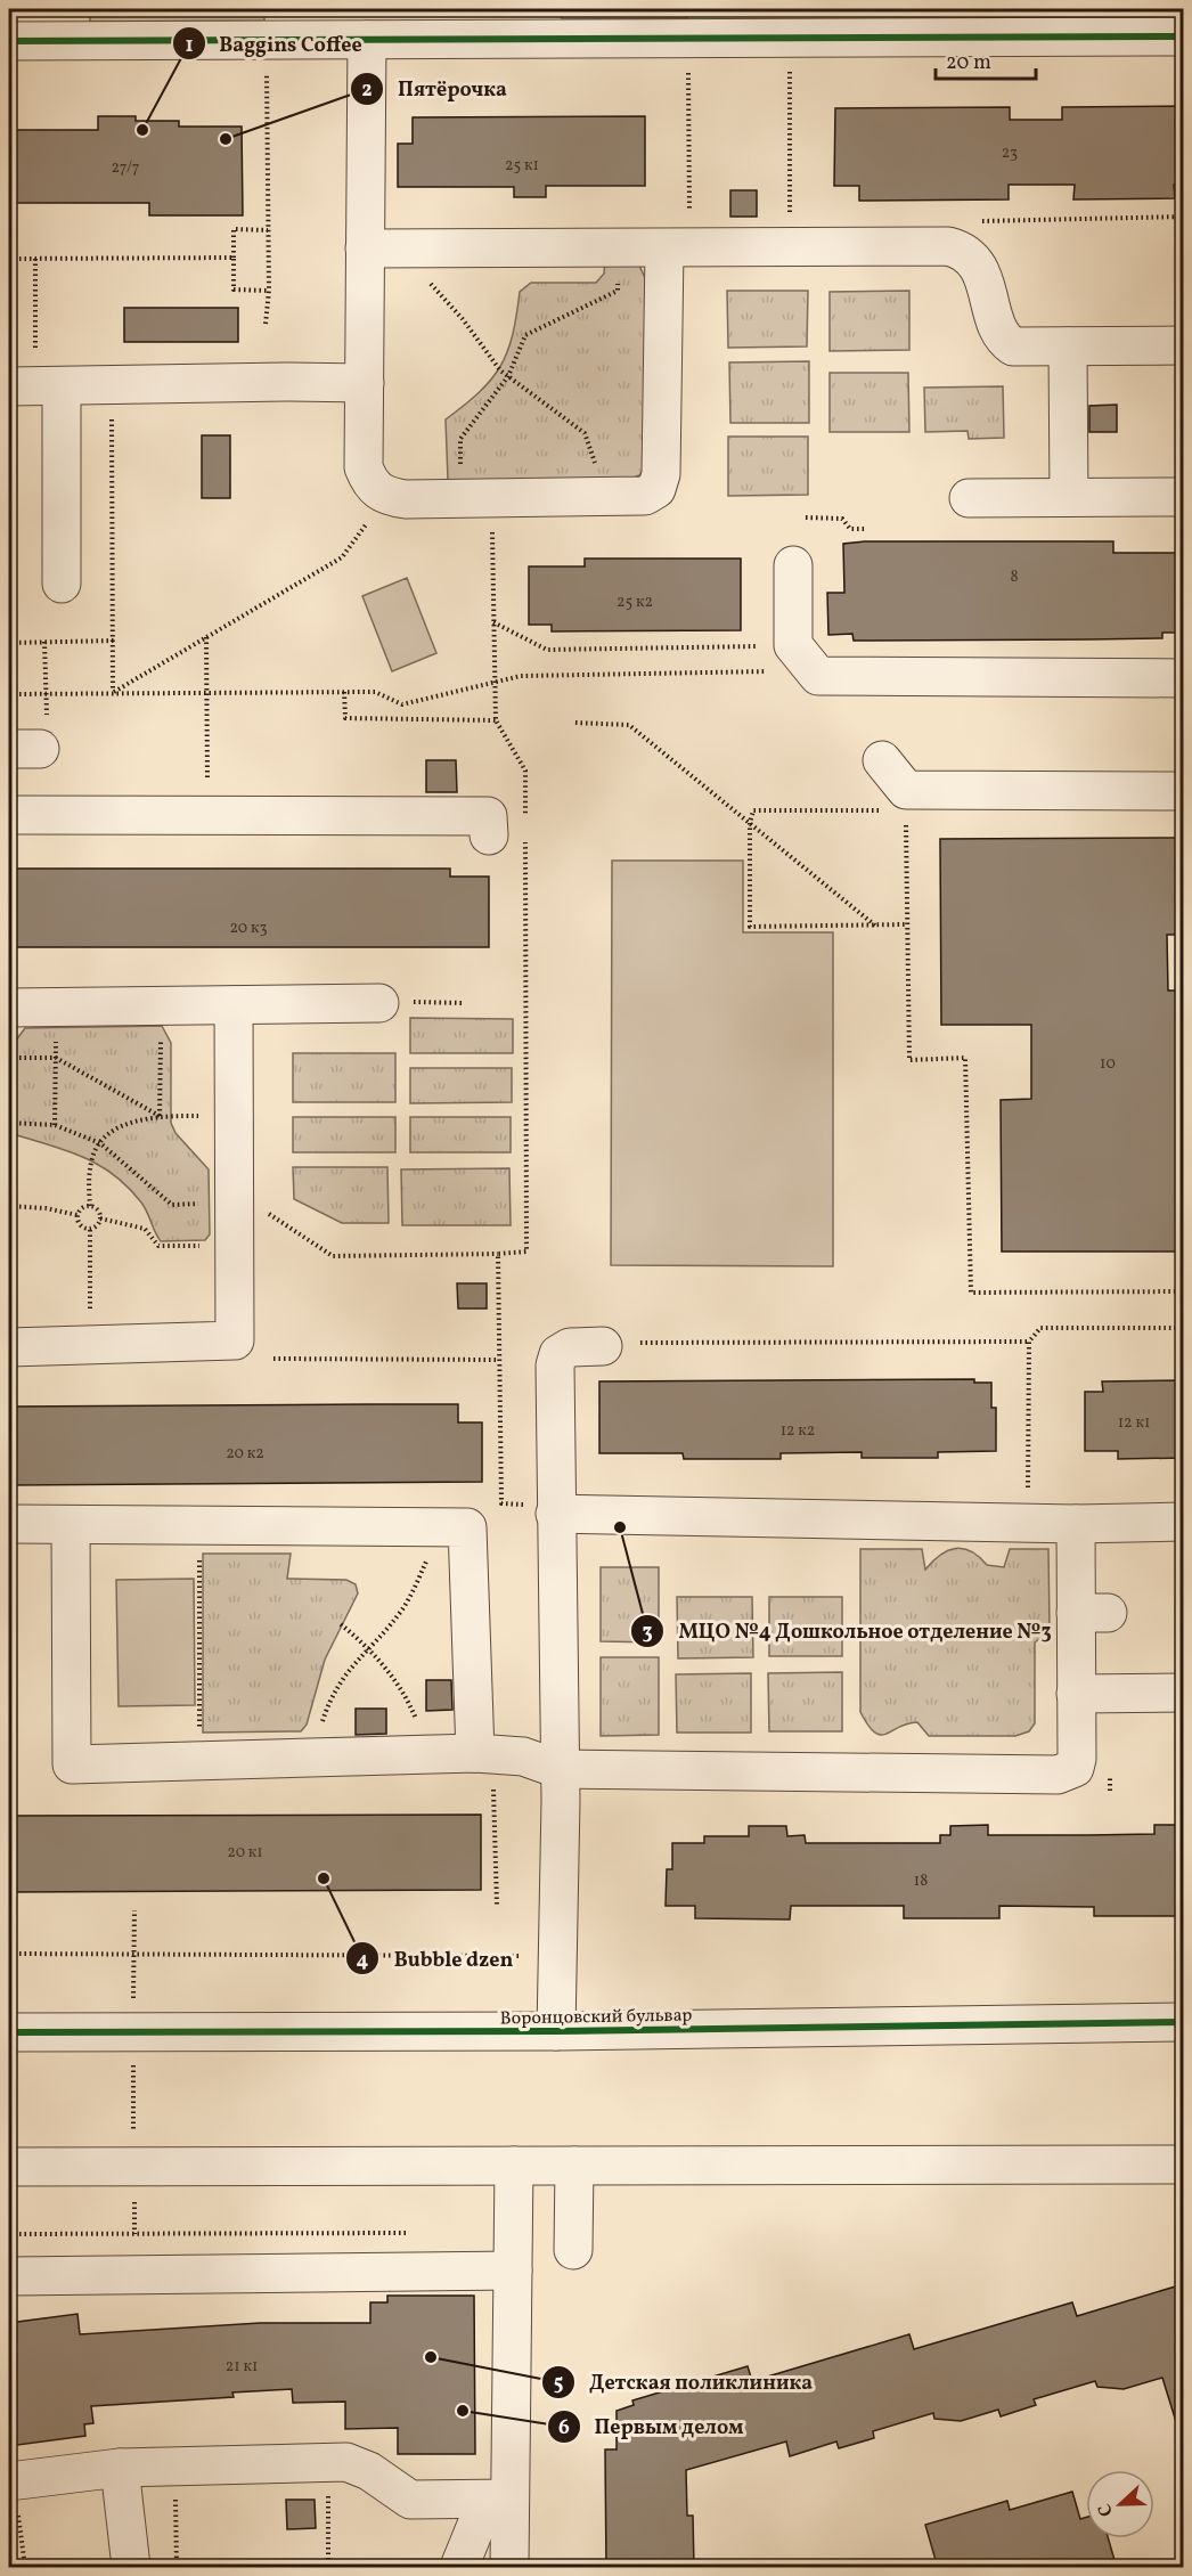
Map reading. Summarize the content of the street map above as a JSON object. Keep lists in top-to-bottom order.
{
  "streets": {
    "street": ["Воронцовский бульвар"]
  },
  "places": [
    "Baggins Coffee",
    "Пятёрочка",
    "МЦО №4 Дошкольное отделение №3",
    "Bubble dzen",
    "Детская поликлиника",
    "Первым делом"
  ],
  "house_numbers": [
    "23",
    "25 к1",
    "27/7",
    "8",
    "25 к2",
    "20 к3",
    "10",
    "12 к1",
    "12 к2",
    "20 к2",
    "20 к1",
    "18",
    "21 к1"
  ],
  "scale_bar": "20 m",
  "north": "left"
}
